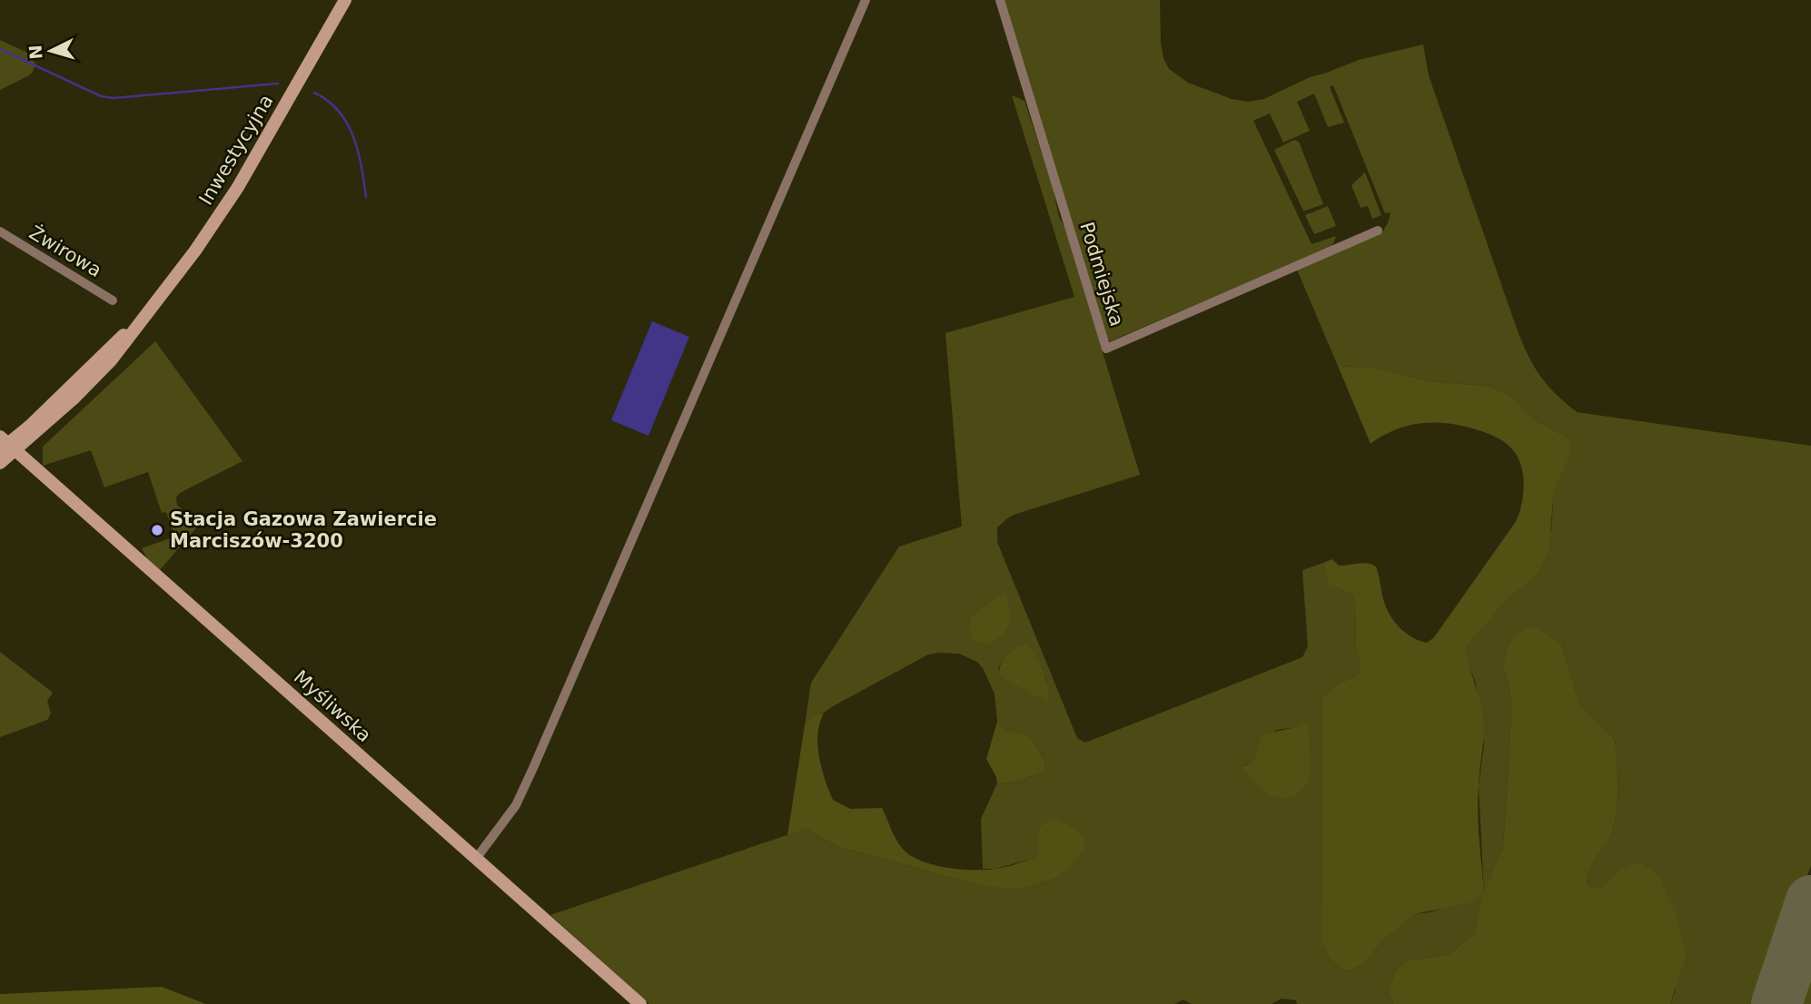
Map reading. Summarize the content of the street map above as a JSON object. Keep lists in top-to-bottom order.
{
  "streets": {
    "street": [
      "Inwestycyjna",
      "Żwirowa",
      "Podmiejska",
      "Myśliwska"
    ]
  },
  "crossings": [
    ["Inwestycyjna", "Myśliwska"]
  ],
  "places": ["Stacja Gazowa Zawiercie Marciszów-3200"],
  "north": "left"
}
